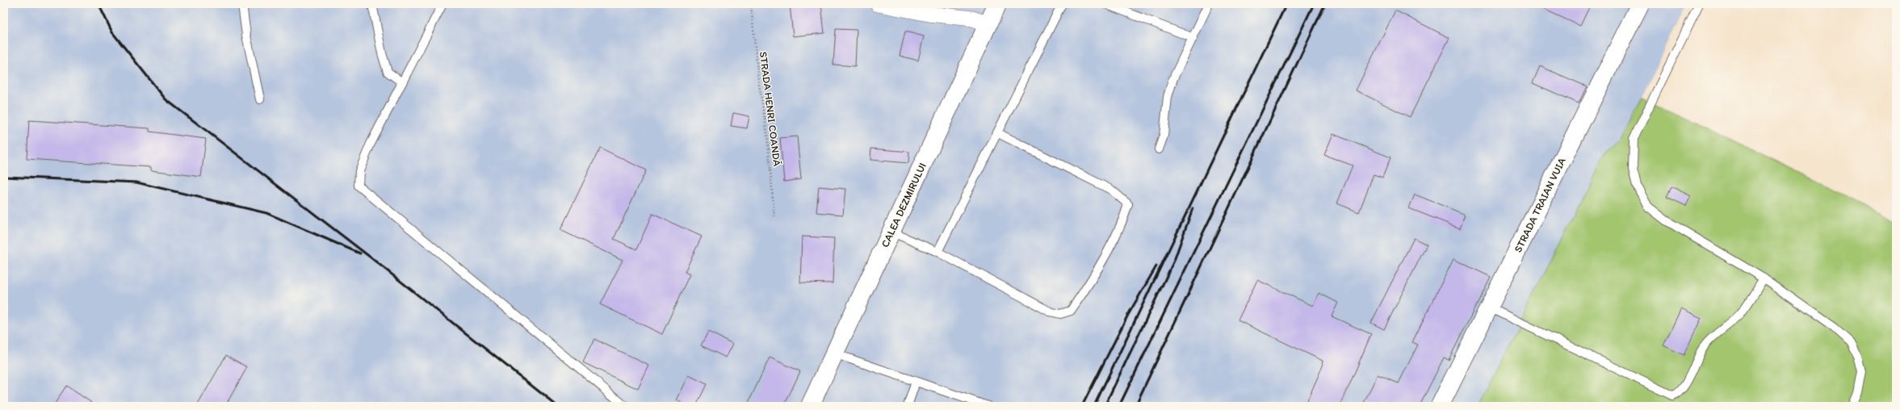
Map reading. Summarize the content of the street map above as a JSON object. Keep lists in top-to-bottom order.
{
  "streets": {
    "main road": ["CALEA DEZMIRULUI", "STRADA TRAIAN VUIA"],
    "path": ["STRADA HENRI COANDĂ"]
  }
}
